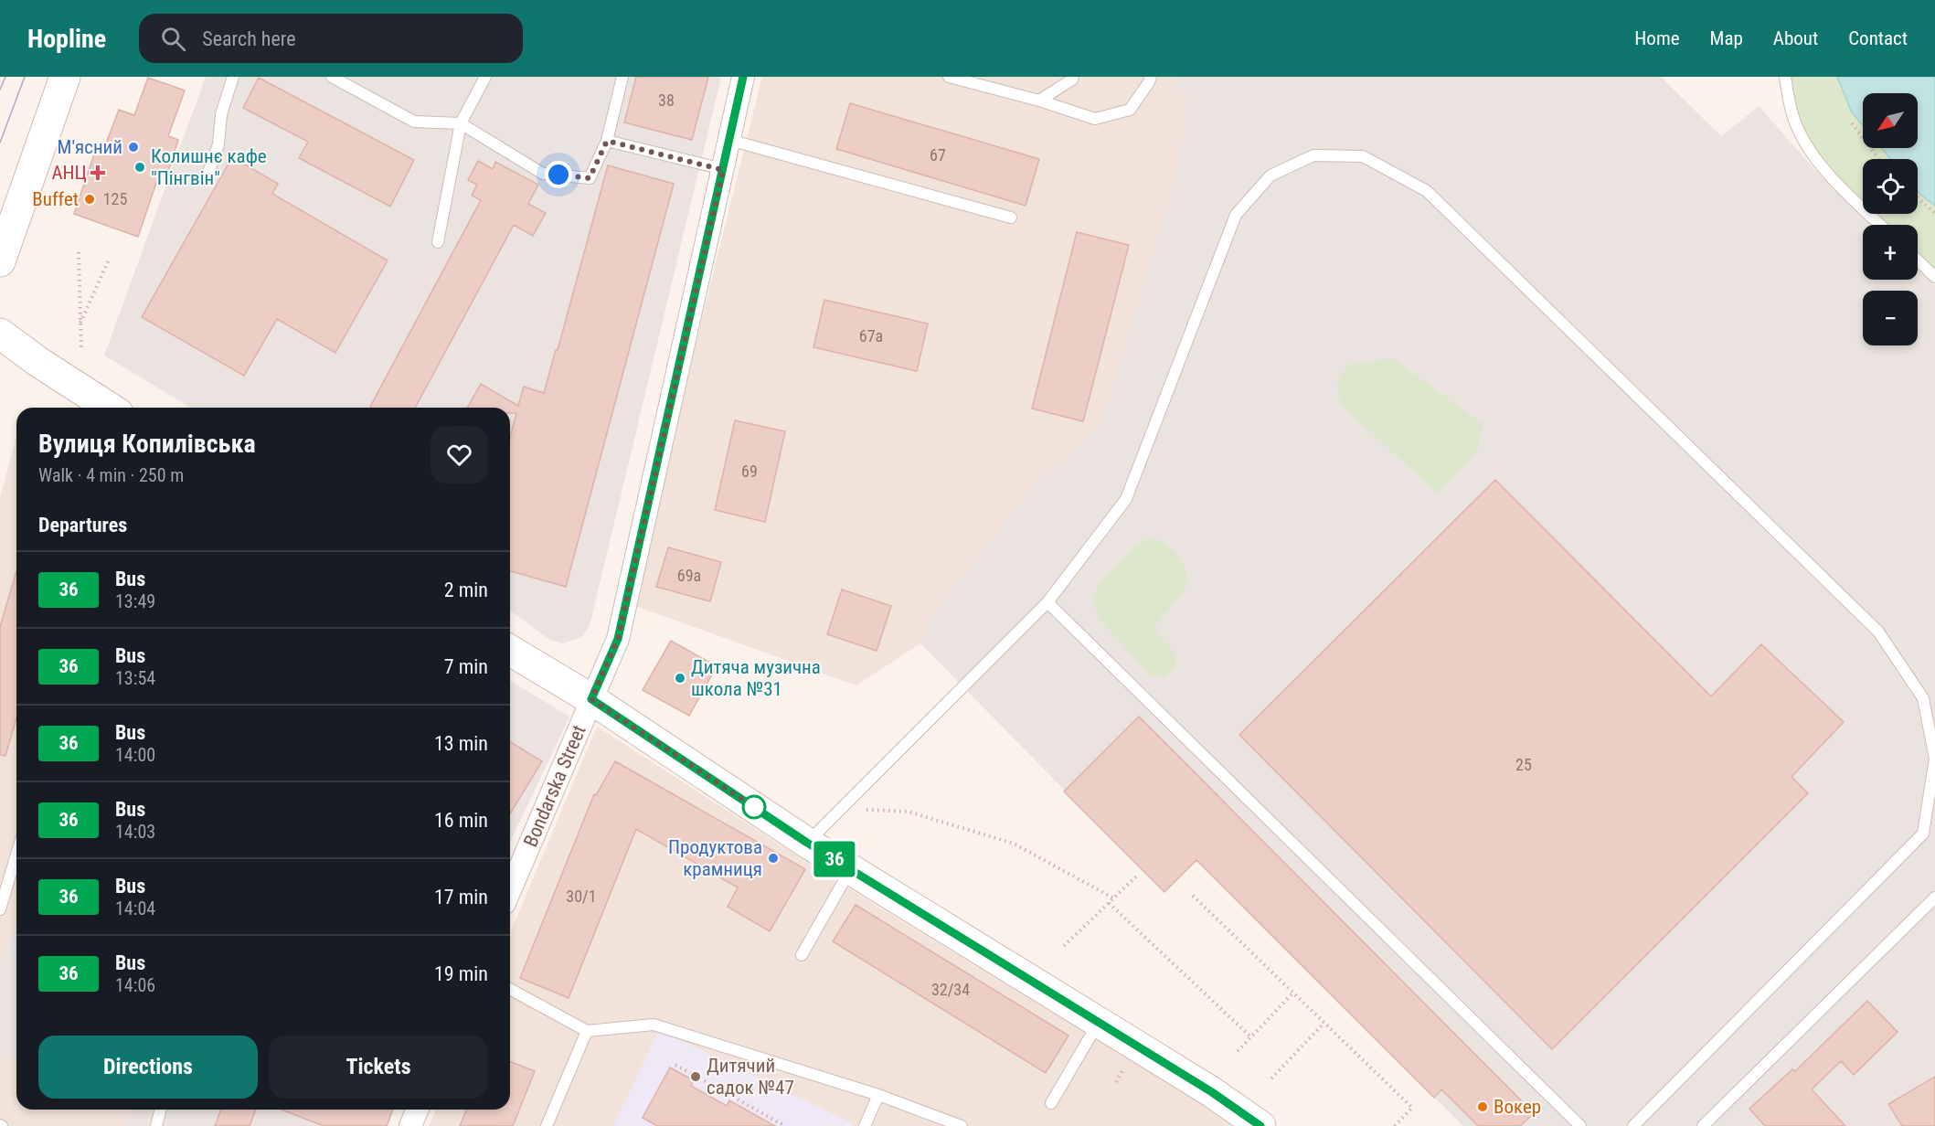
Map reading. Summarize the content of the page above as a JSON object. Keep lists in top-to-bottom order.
{
  "streets": {
    "street": ["Bondarska Street"]
  },
  "places": {
    "other": [
      "М'ясний",
      "Колишнє кафе \"Пінгвін\"",
      "Buffet",
      "Дитяча музична школа №31",
      "Продуктова крамниця",
      "Дитячий садок №47",
      "Вокер"
    ],
    "health": ["АНЦ"]
  },
  "lines": ["bus line 36"],
  "house_numbers": [
    "38",
    "67",
    "125",
    "67а",
    "69",
    "69а",
    "25",
    "30/1",
    "32/34"
  ],
  "north": "bottom left",
  "page": {
    "header": "Hopline",
    "search": "Search here",
    "nav": [
      "Home",
      "Map",
      "About",
      "Contact"
    ],
    "on_map": "36",
    "map_buttons": ["+", "−"],
    "heading": [
      ["Вулиця Копилівська", "Walk · 4 min · 250 m"],
      "Departures"
    ],
    "list": [
      {
        "mark": "36",
        "name": "Bus",
        "note": "13:49",
        "value": "2 min"
      },
      {
        "mark": "36",
        "name": "Bus",
        "note": "13:54",
        "value": "7 min"
      },
      {
        "mark": "36",
        "name": "Bus",
        "note": "14:00",
        "value": "13 min"
      },
      {
        "mark": "36",
        "name": "Bus",
        "note": "14:03",
        "value": "16 min"
      },
      {
        "mark": "36",
        "name": "Bus",
        "note": "14:04",
        "value": "17 min"
      },
      {
        "mark": "36",
        "name": "Bus",
        "note": "14:06",
        "value": "19 min"
      }
    ],
    "buttons": ["Directions", "Tickets"]
  }
}
